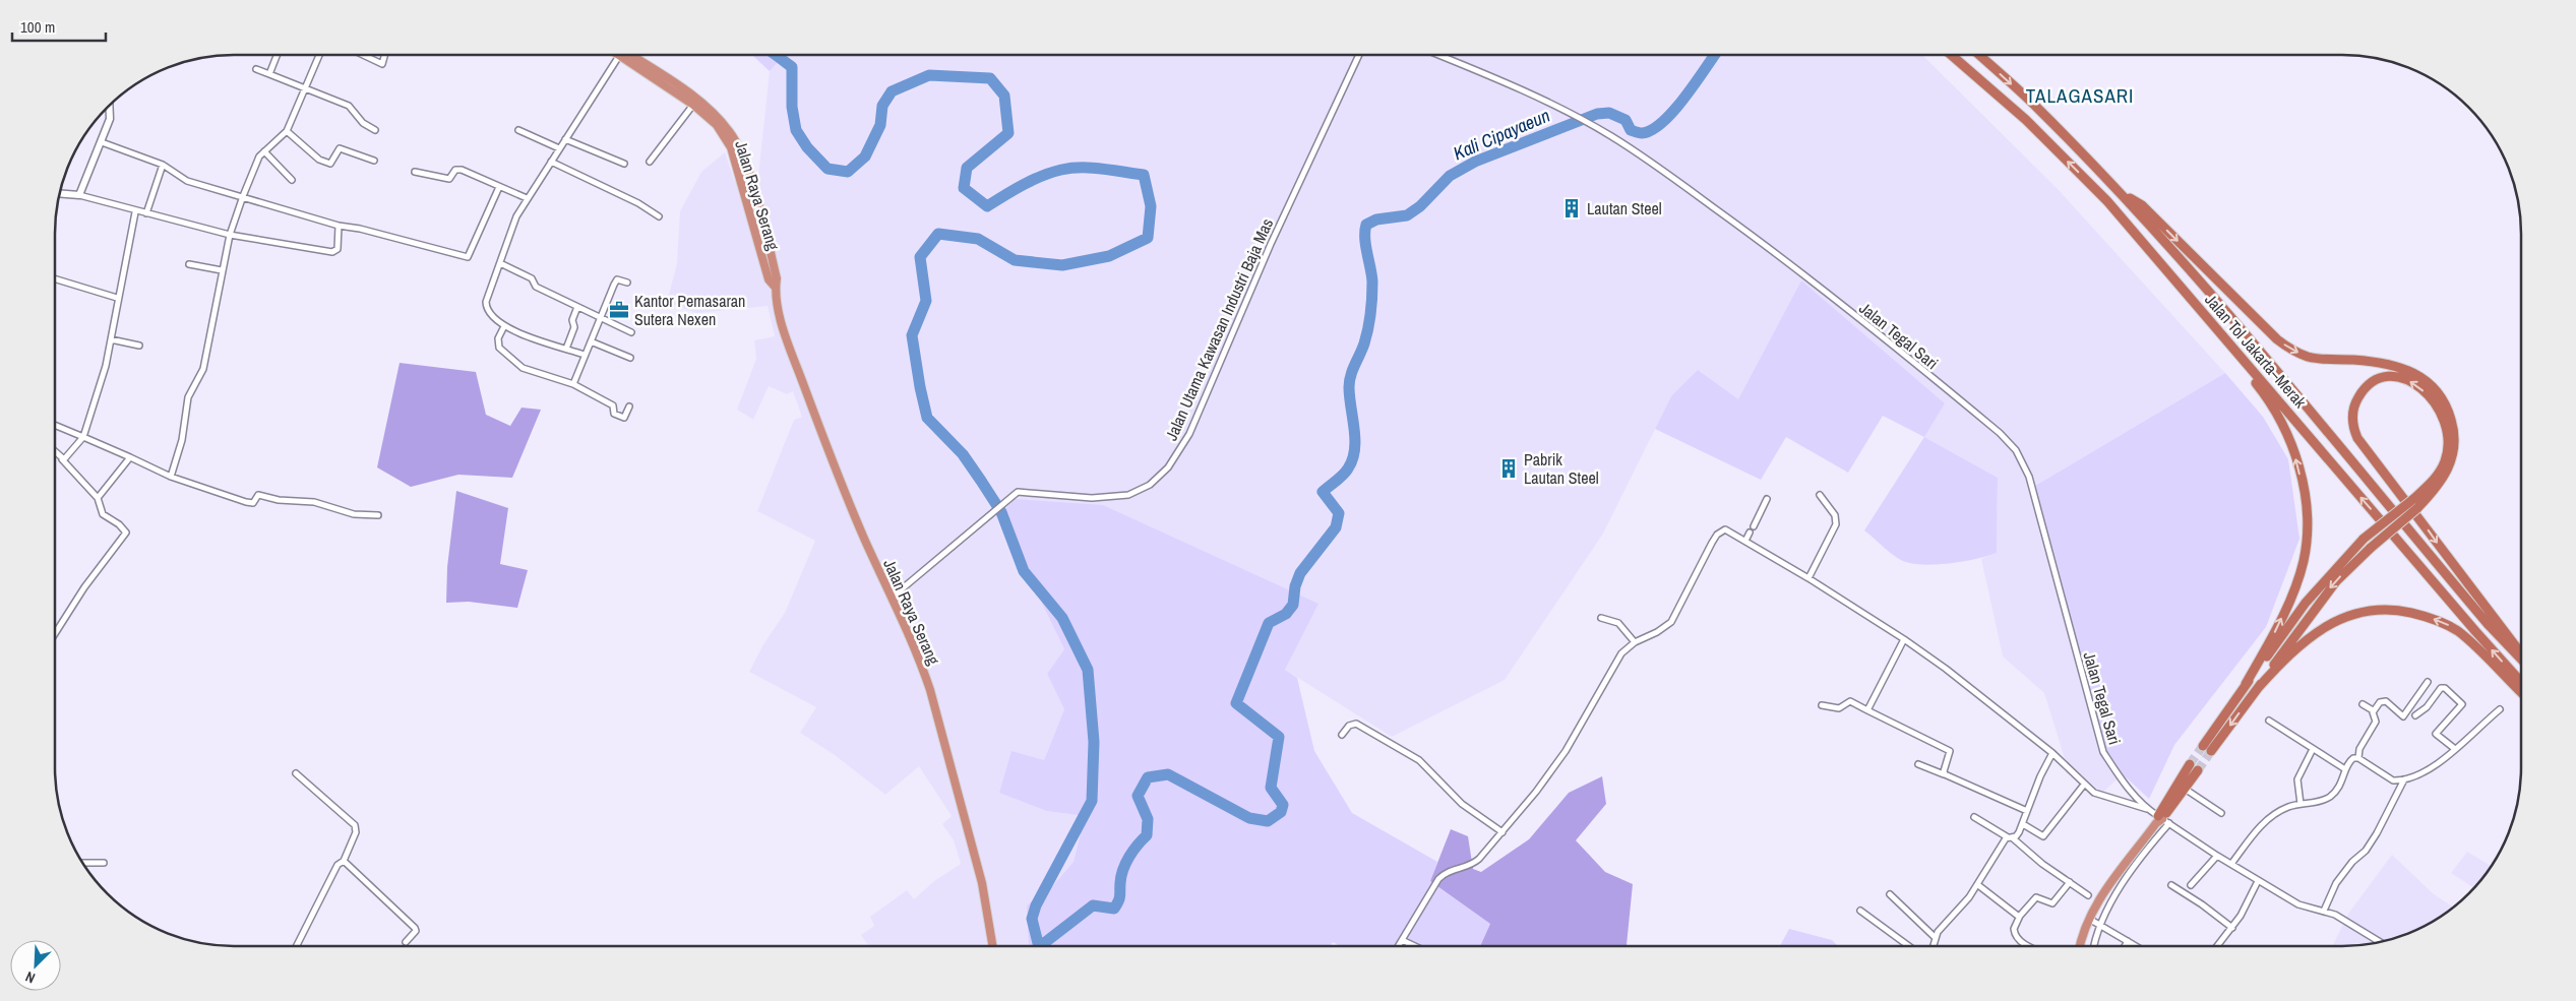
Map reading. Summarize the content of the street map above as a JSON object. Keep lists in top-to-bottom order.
{
  "streets": {
    "highway": ["Jalan Raya Serang", "Jalan Tol Jakarta–Merak"],
    "street": ["Jalan Utama Kawasan Industri Baja Mas", "Jalan Tegal Sari"]
  },
  "crossings": [
    ["Jalan Raya Serang", "Jalan Utama Kawasan Industri Baja Mas"]
  ],
  "districts": ["TALAGASARI"],
  "water": ["Kali Cipayaeun"],
  "places": {
    "building": ["Lautan Steel", "Pabrik Lautan Steel"],
    "office": ["Kantor Pemasaran Sutera Nexen"]
  },
  "scale_bar": "100 m",
  "north": "bottom left"
}
